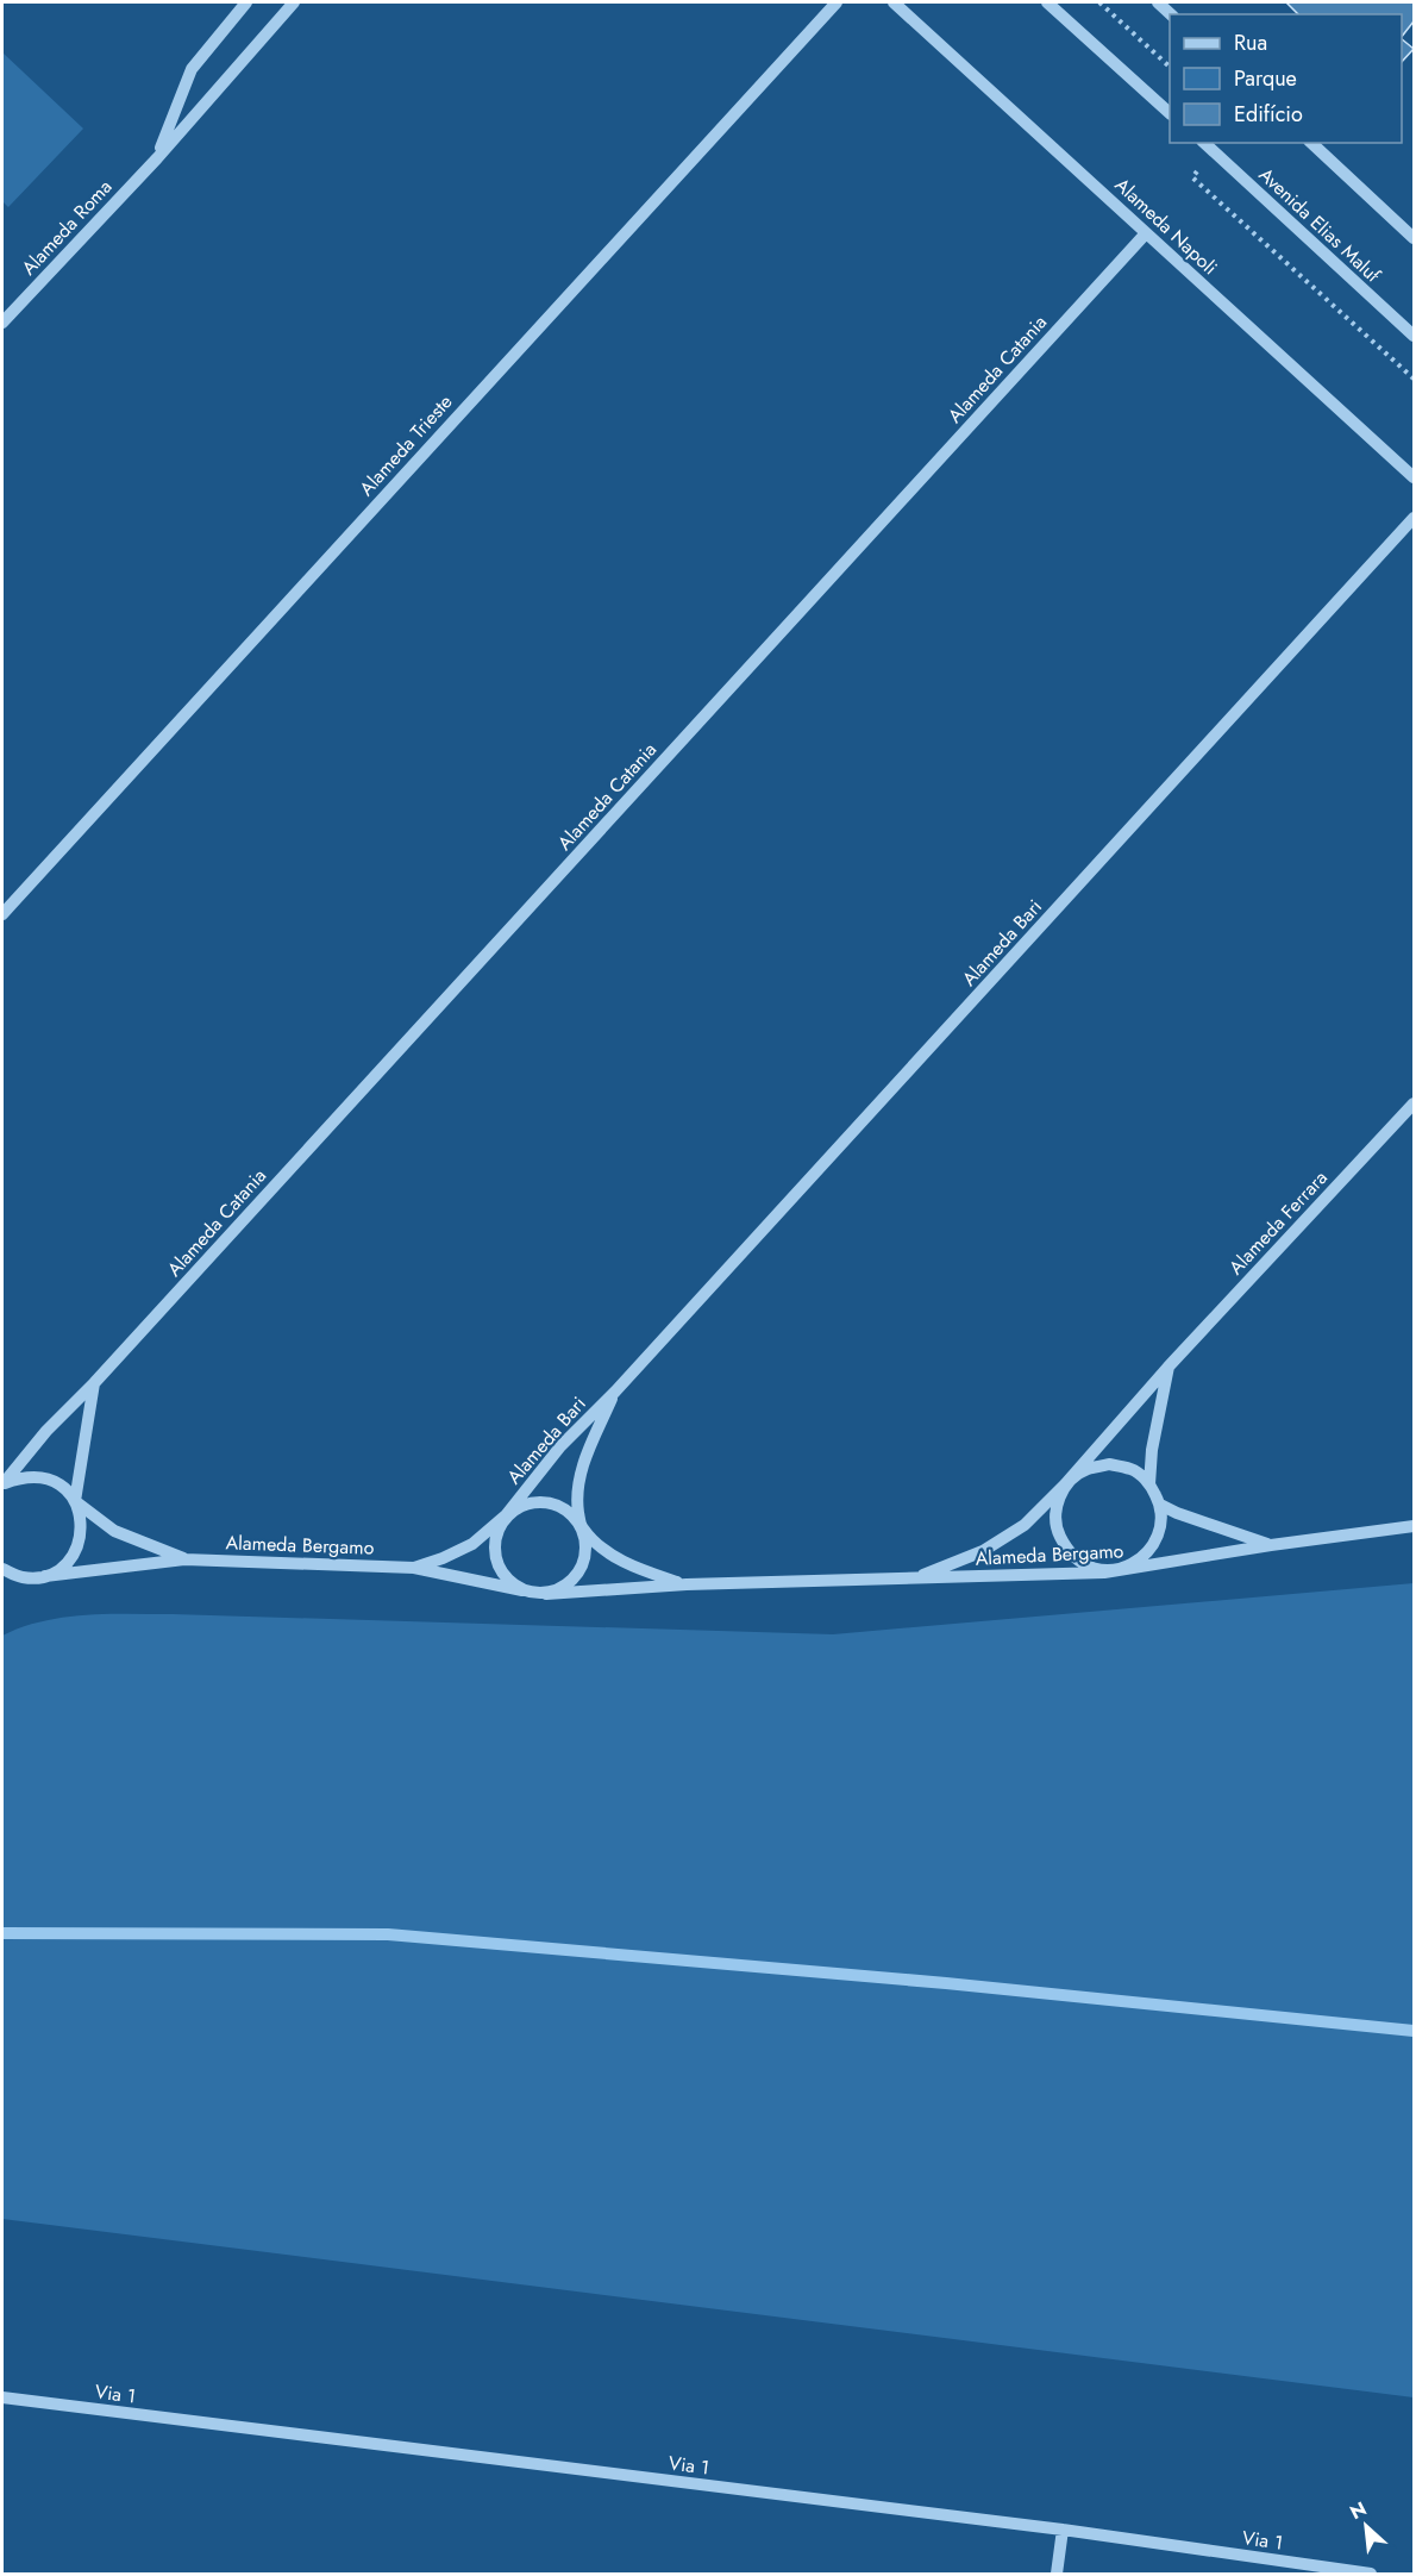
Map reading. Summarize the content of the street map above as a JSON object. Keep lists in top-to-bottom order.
{
  "streets": {
    "street": [
      "Avenida Elias Maluf",
      "Alameda Napoli",
      "Alameda Roma",
      "Alameda Catania",
      "Alameda Trieste",
      "Alameda Bari",
      "Alameda Ferrara",
      "Alameda Bergamo",
      "Via 1"
    ]
  },
  "crossings": [
    ["Alameda Napoli", "Alameda Catania"],
    ["Alameda Catania", "Alameda Bergamo"],
    ["Alameda Bari", "Alameda Bergamo"],
    ["Alameda Ferrara", "Alameda Bergamo"]
  ],
  "legend": ["Rua", "Parque", "Edifício"],
  "north": "top left"
}
